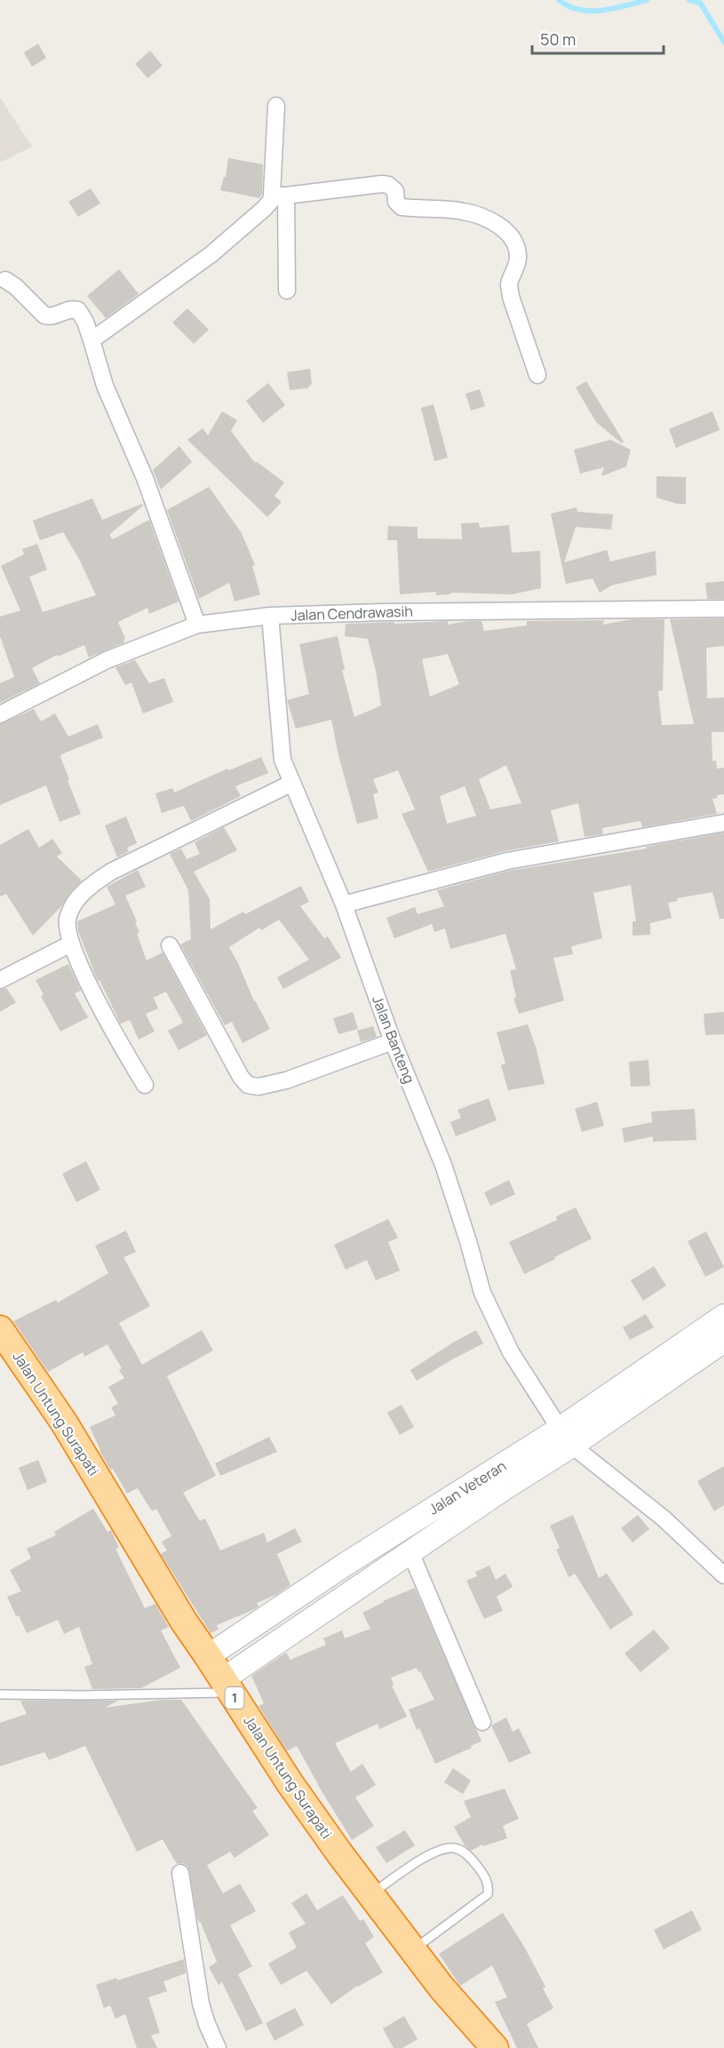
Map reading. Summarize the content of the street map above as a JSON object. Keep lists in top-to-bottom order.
{
  "streets": {
    "highway": ["Jalan Untung Surapati", "1"],
    "main road": ["Jalan Veteran"],
    "street": ["Jalan Cendrawasih", "Jalan Banteng"]
  },
  "crossings": [
    ["Jalan Cendrawasih", "Jalan Banteng"],
    ["Jalan Banteng", "Jalan Veteran"],
    ["Jalan Untung Surapati", "Jalan Veteran"]
  ],
  "scale_bar": "50 m"
}
